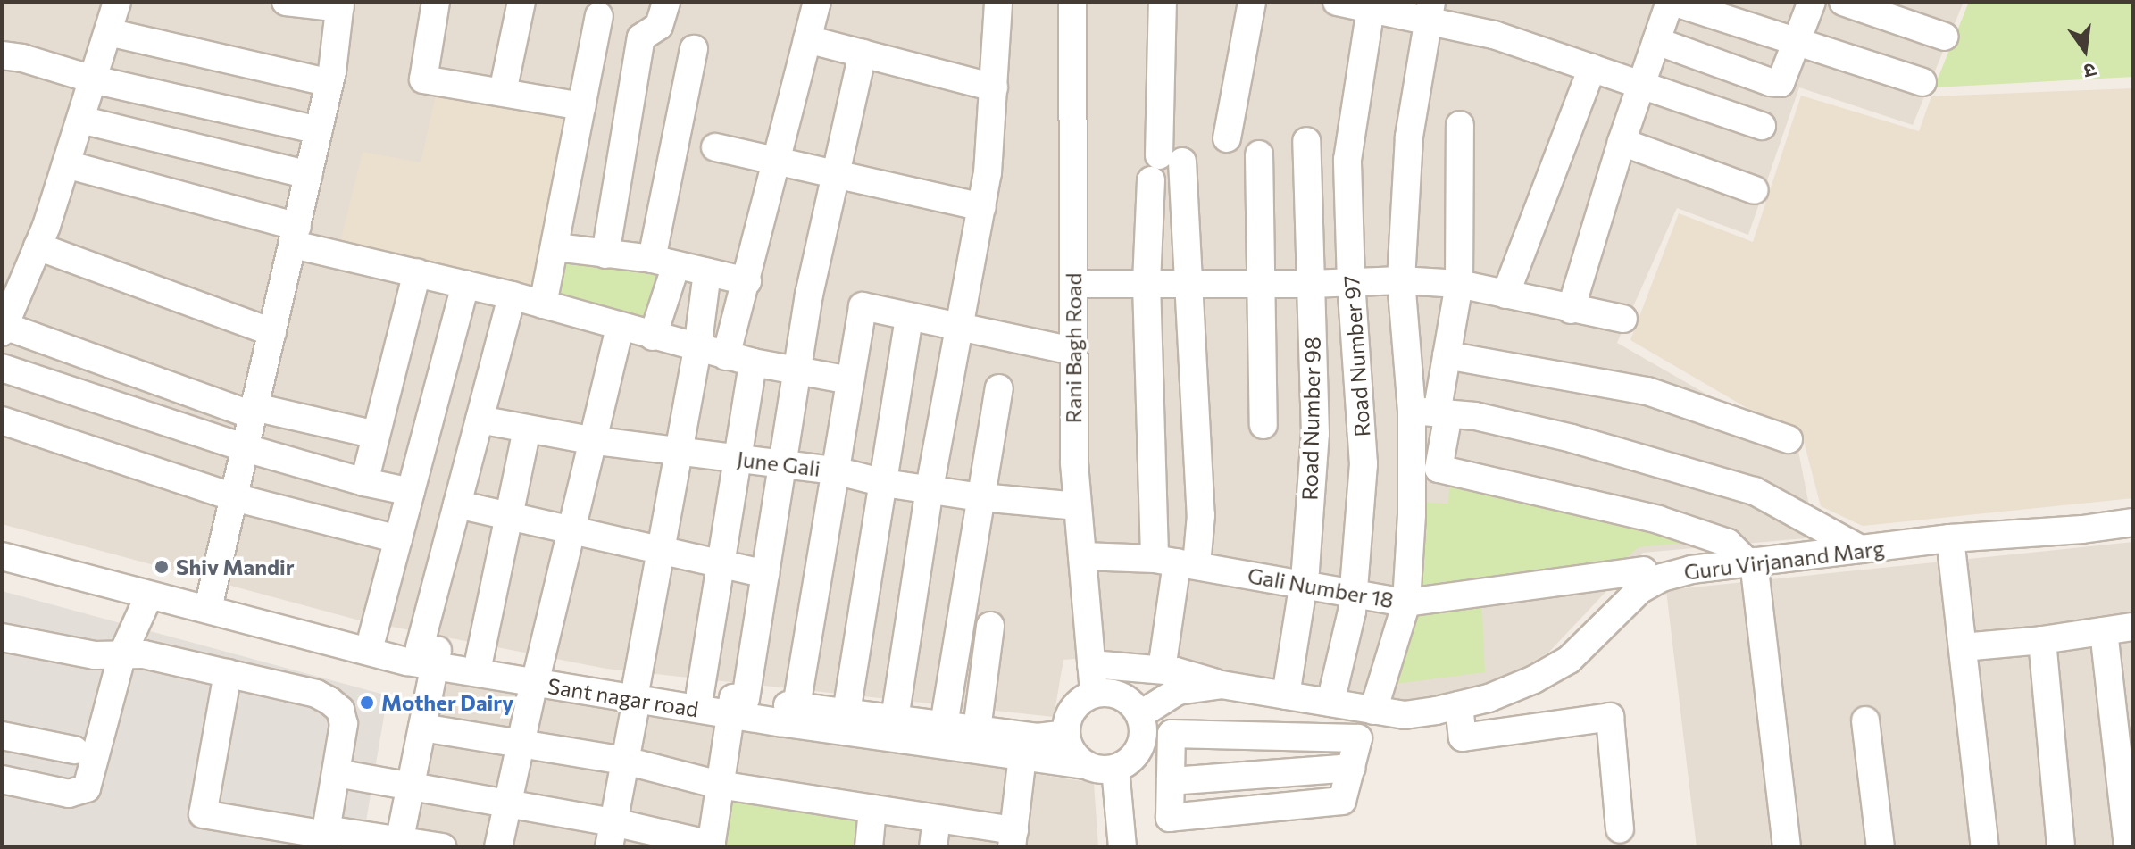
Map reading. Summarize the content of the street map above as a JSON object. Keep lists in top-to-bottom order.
{
  "streets": {
    "street": [
      "Rani Bagh Road",
      "Road Number 97",
      "Road Number 98",
      "June Gali",
      "Guru Virjanand Marg",
      "Gali Number 18",
      "Sant nagar road"
    ]
  },
  "crossings": [
    ["Rani Bagh Road", "June Gali"],
    ["Rani Bagh Road", "Guru Virjanand Marg"],
    ["Rani Bagh Road", "Gali Number 18"],
    ["Rani Bagh Road", "Sant nagar road"],
    ["Road Number 97", "Guru Virjanand Marg"],
    ["Road Number 97", "Gali Number 18"],
    ["Road Number 98", "Guru Virjanand Marg"],
    ["Road Number 98", "Gali Number 18"],
    ["Guru Virjanand Marg", "Sant nagar road"]
  ],
  "places": ["Shiv Mandir", "Mother Dairy"],
  "north": "bottom"
}
